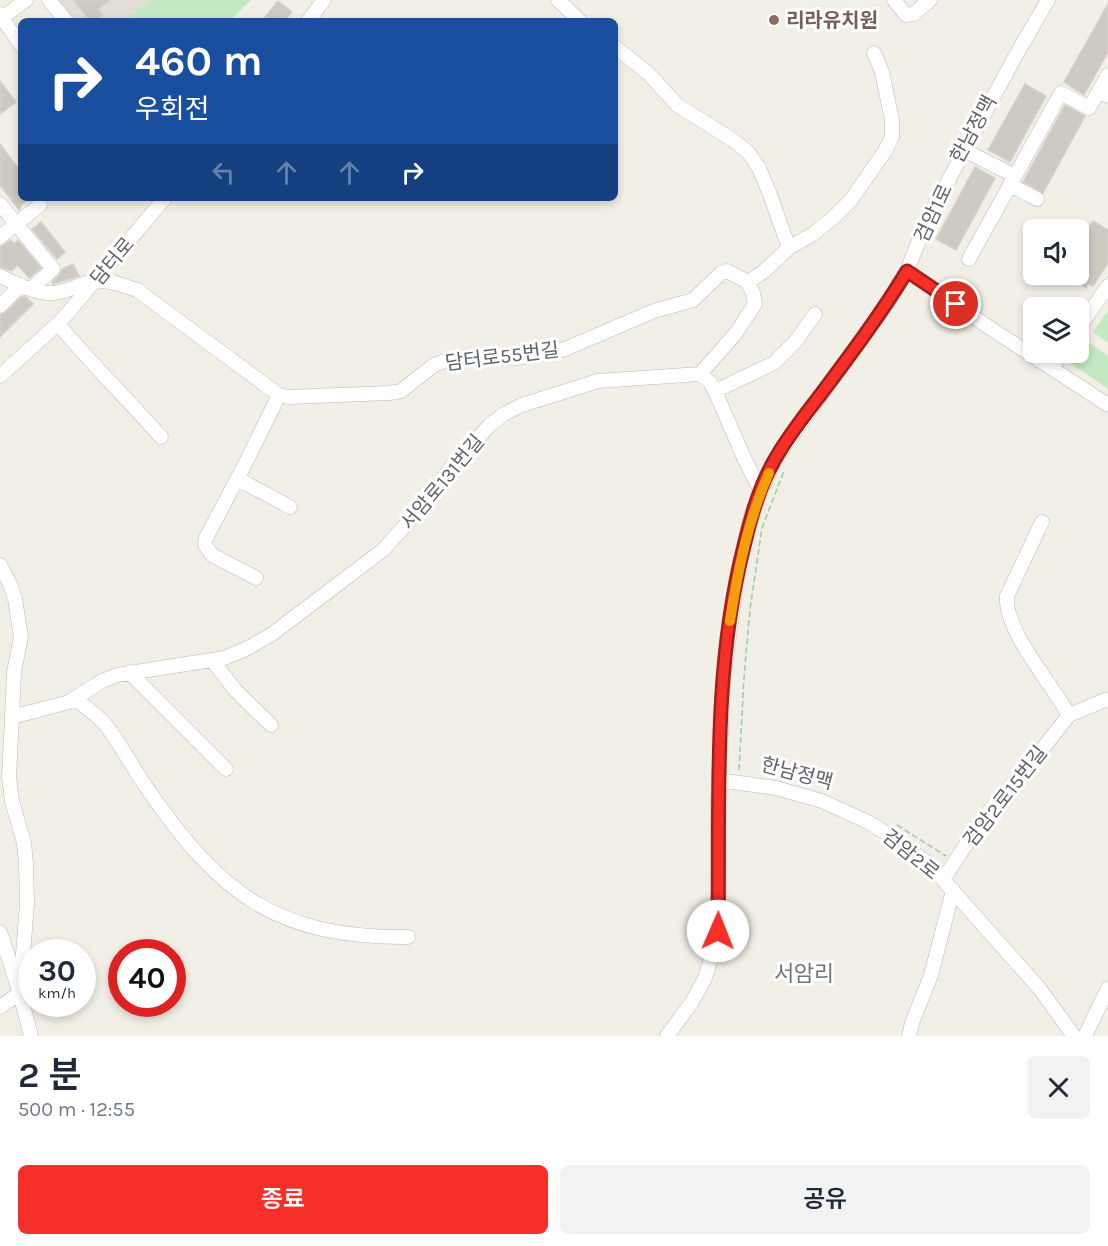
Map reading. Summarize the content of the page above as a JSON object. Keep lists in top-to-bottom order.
{
  "streets": {
    "street": [
      "검암1로",
      "담터로",
      "담터로55번길",
      "서암로131번길",
      "검암2로15번길",
      "검암2로"
    ],
    "path": ["한남정맥"]
  },
  "crossings": [
    ["검암1로", "검암2로"],
    ["검암2로15번길", "검암2로"]
  ],
  "districts": ["서암리"],
  "places": ["리라유치원"],
  "page": {
    "turn": ["460 m", "우회전"],
    "speed": "30 km/h",
    "limit": "40",
    "heading": ["2 분", "500 m · 12:55"],
    "buttons": ["종료", "공유"]
  }
}
